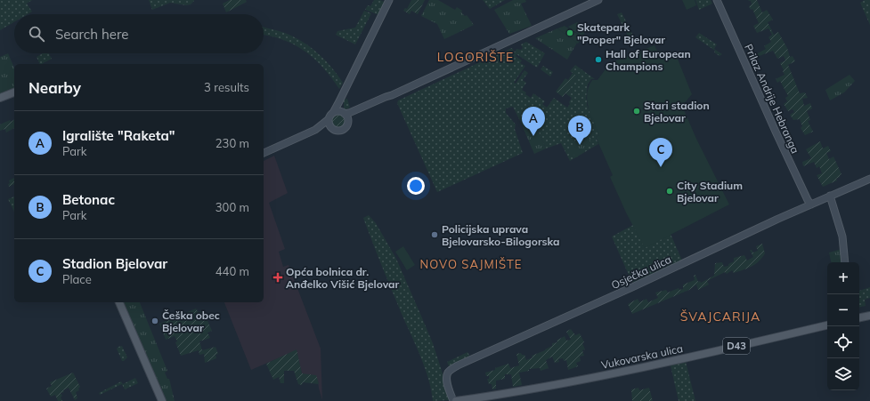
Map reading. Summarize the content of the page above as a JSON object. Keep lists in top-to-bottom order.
{
  "streets": {
    "main road": ["D43", "Vukovarska ulica"],
    "street": ["Prilaz Andrije Hebranga", "Osječka ulica"]
  },
  "crossings": [
    ["Prilaz Andrije Hebranga", "Osječka ulica"]
  ],
  "districts": ["LOGORIŠTE", "NOVO SAJMIŠTE", "ŠVAJCARIJA"],
  "places": {
    "other": [
      "Skatepark \"Proper\" Bjelovar",
      "Hall of European Champions",
      "Stari stadion Bjelovar",
      "City Stadium Bjelovar",
      "Policijska uprava Bjelovarsko-Bilogorska",
      "Češka obec Bjelovar"
    ],
    "health": ["Opća bolnica dr. Anđelko Višić Bjelovar"]
  },
  "page": {
    "search": "Search here",
    "heading": ["Nearby", "3 results"],
    "pins": ["A", "B", "C"],
    "list": [
      {
        "mark": "A",
        "name": "Igralište \"Raketa\"",
        "note": "Park",
        "value": "230 m"
      },
      {
        "mark": "B",
        "name": "Betonac",
        "note": "Park",
        "value": "300 m"
      },
      {
        "mark": "C",
        "name": "Stadion Bjelovar",
        "note": "Place",
        "value": "440 m"
      }
    ],
    "map_buttons": ["+", "−"]
  }
}
